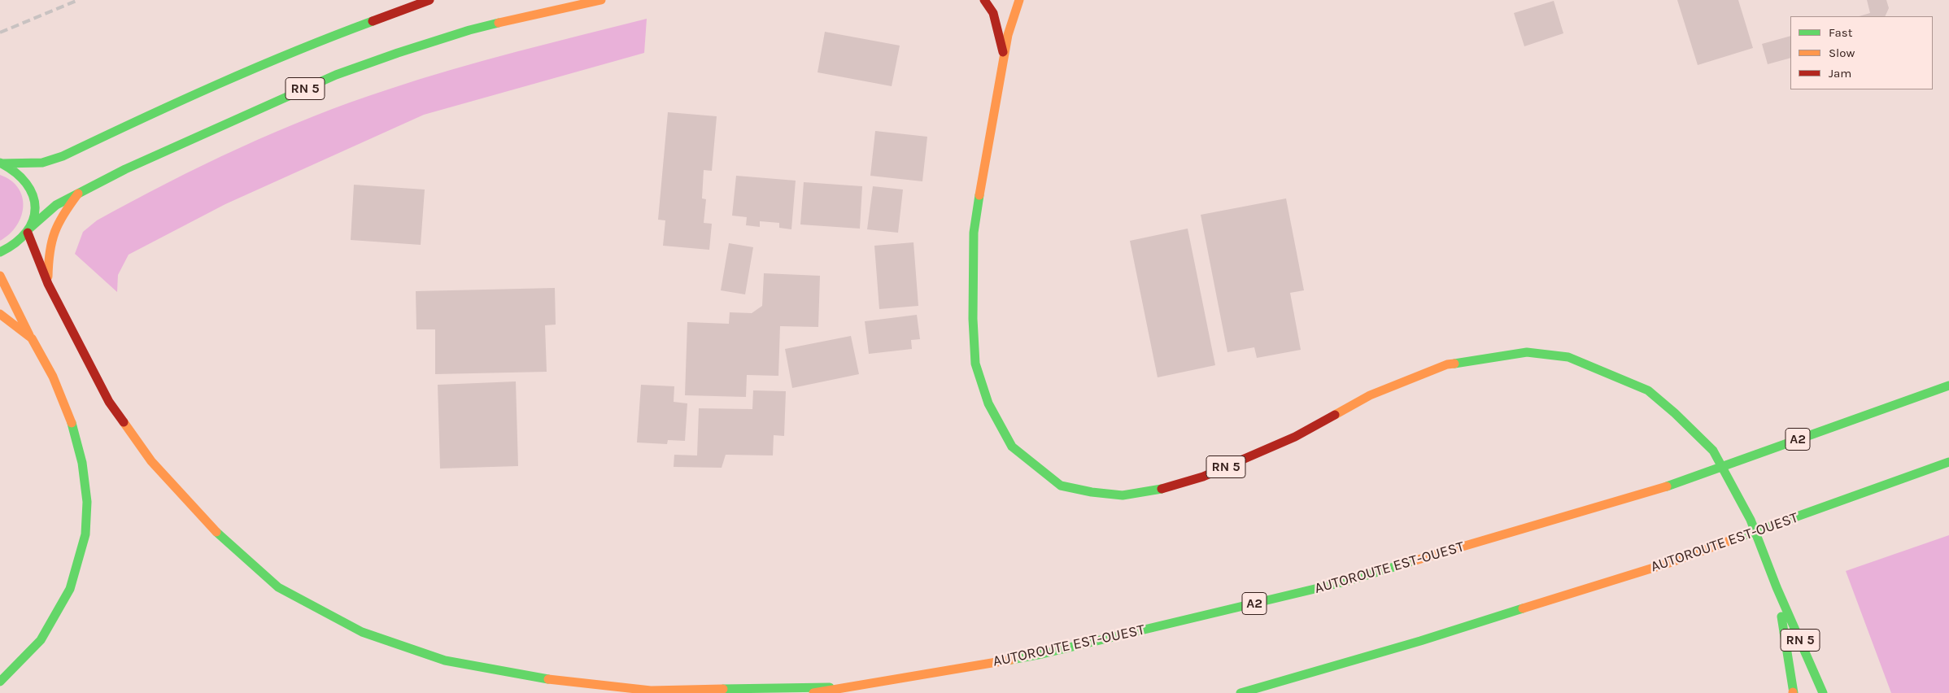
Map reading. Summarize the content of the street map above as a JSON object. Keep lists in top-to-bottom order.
{
  "streets": {
    "main road": ["RN 5", "A2", "AUTOROUTE EST-OUEST"]
  },
  "legend": ["Fast", "Slow", "Jam"]
}
